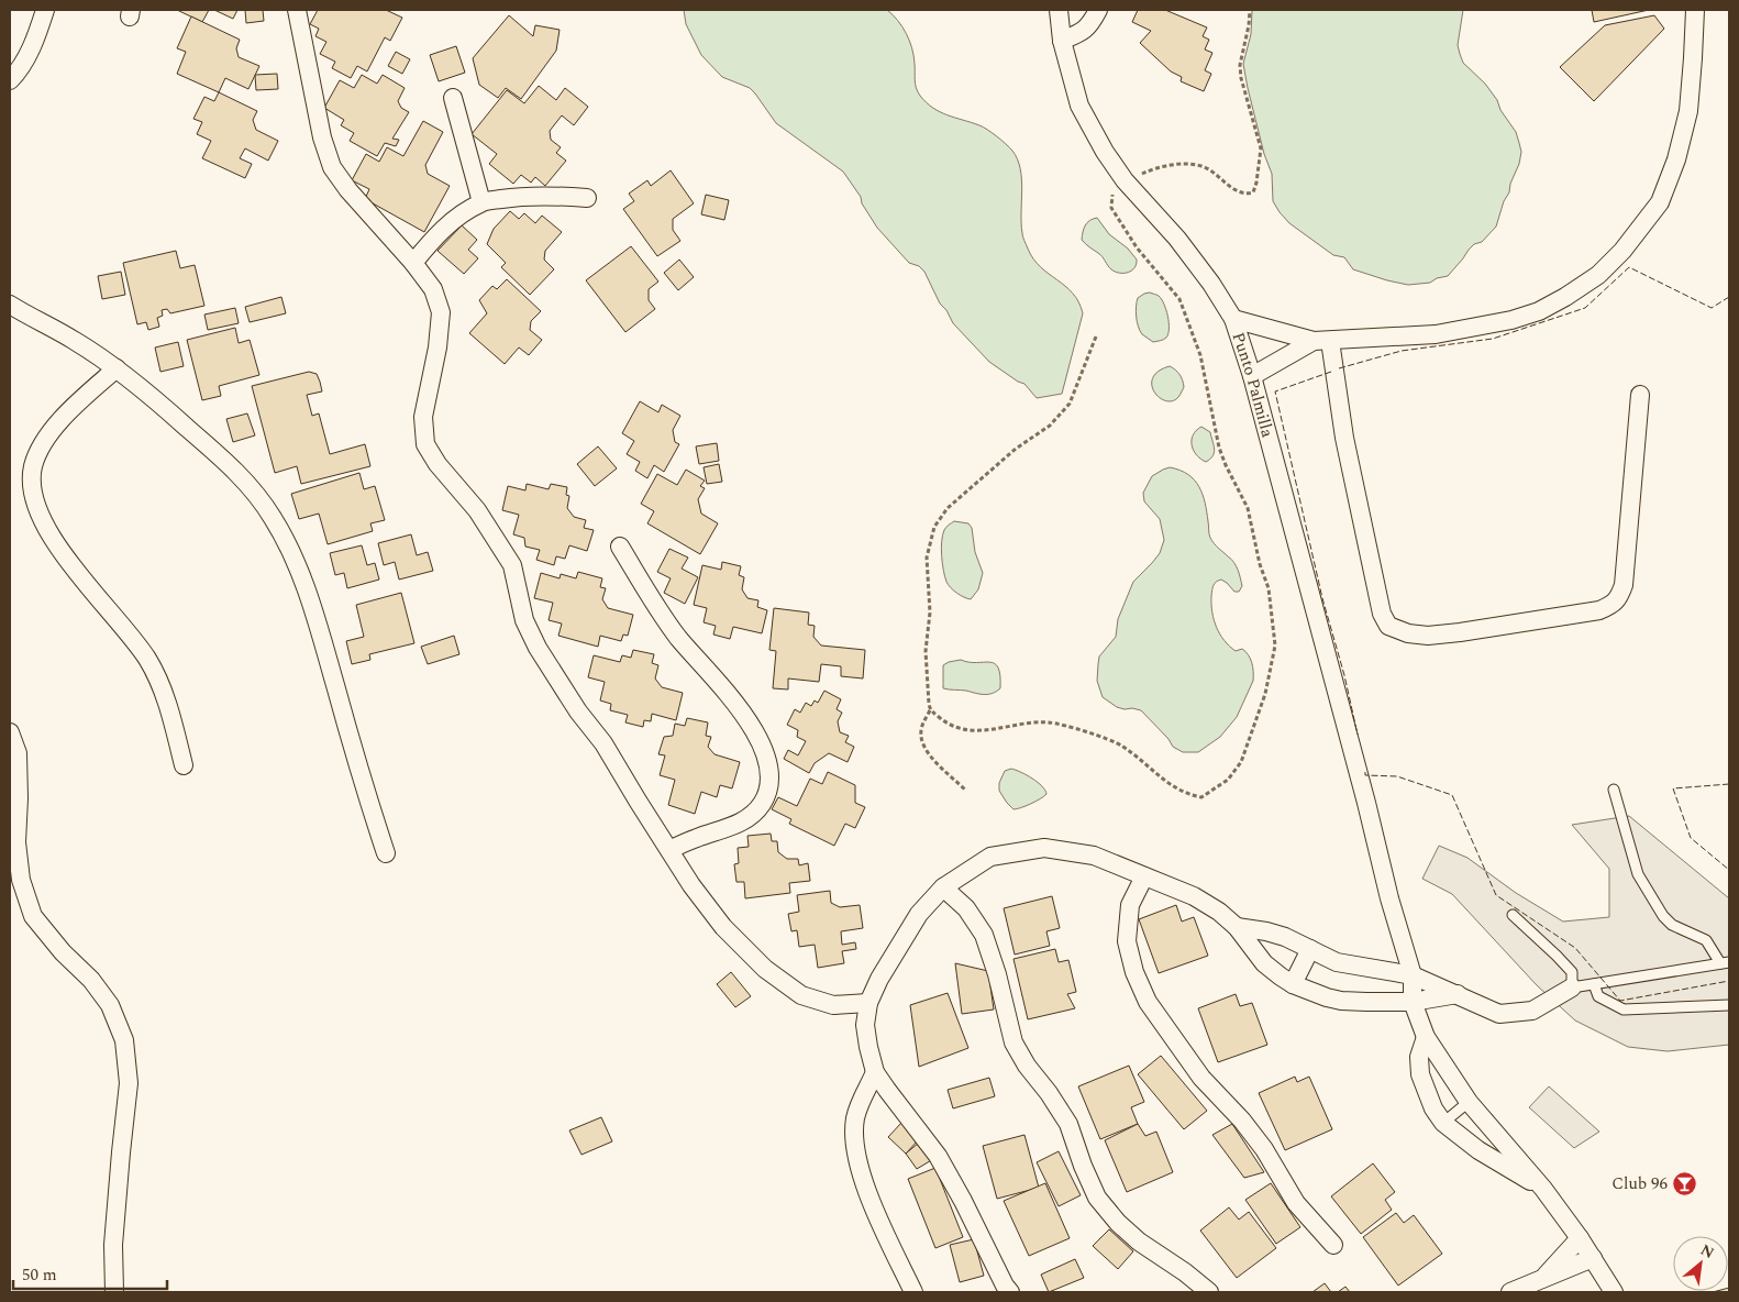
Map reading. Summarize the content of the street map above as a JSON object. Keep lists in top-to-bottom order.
{
  "streets": {
    "street": ["Punto Palmilla"]
  },
  "places": {
    "bar": ["Club 96"]
  },
  "scale_bar": "50 m",
  "north": "top right"
}
